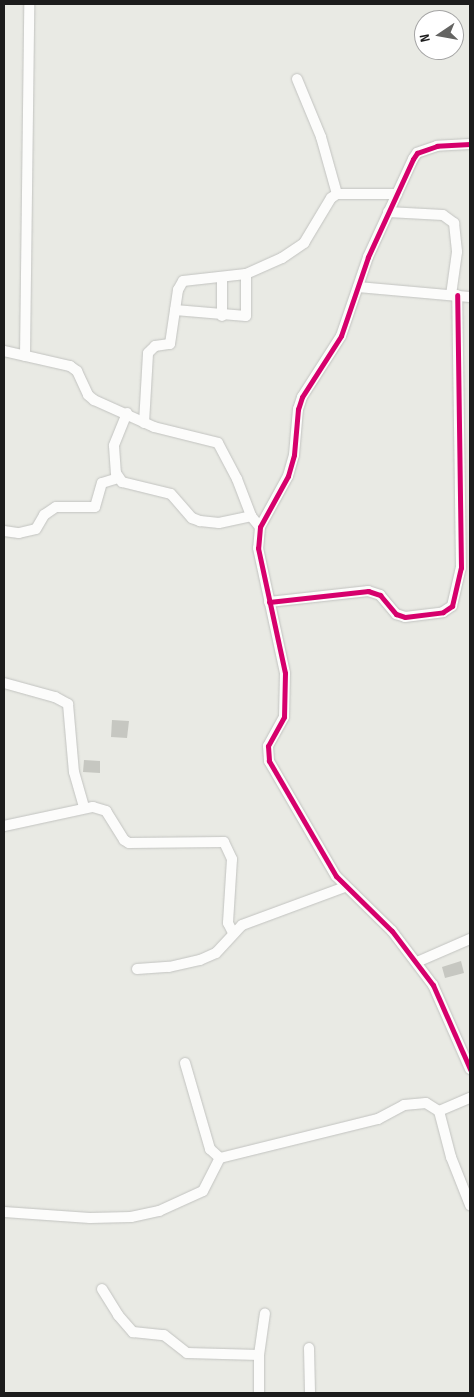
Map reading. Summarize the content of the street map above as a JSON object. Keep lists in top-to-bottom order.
{
  "north": "left"
}
